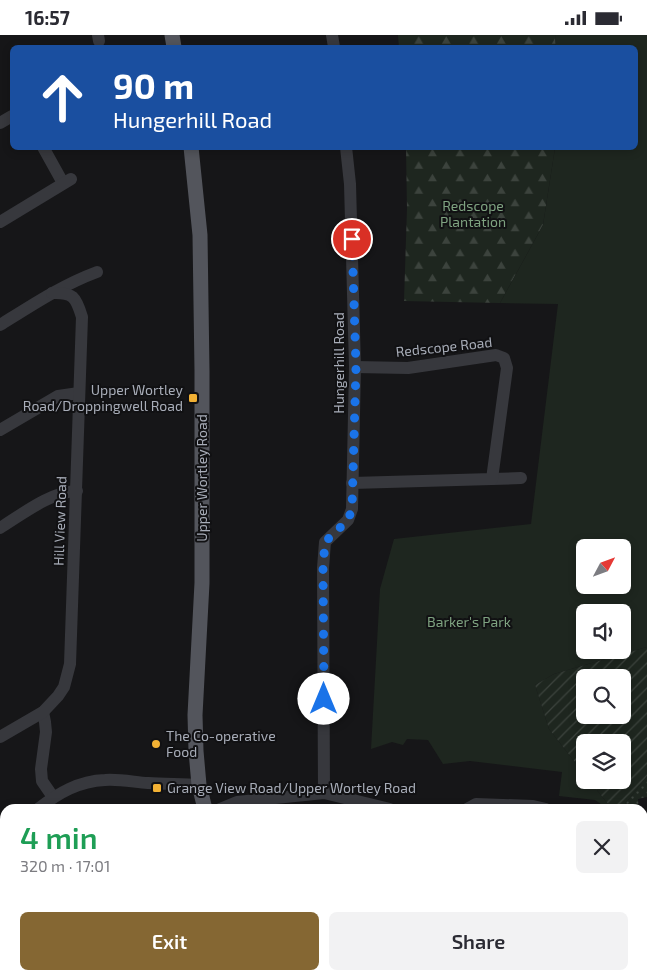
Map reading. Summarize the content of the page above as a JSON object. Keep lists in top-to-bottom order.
{
  "streets": {
    "main road": ["Upper Wortley Road"],
    "street": ["Redscope Road", "Hungerhill Road", "Hill View Road"]
  },
  "crossings": [
    ["Redscope Road", "Hungerhill Road"]
  ],
  "parks": ["Redscope Plantation", "Barker's Park"],
  "places": {
    "transit": ["Upper Wortley Road/Droppingwell Road", "Grange View Road/Upper Wortley Road"],
    "other": ["The Co-operative Food"]
  },
  "north": "top right",
  "page": {
    "status": "16:57",
    "turn": ["90 m", "Hungerhill Road"],
    "heading": ["4 min", "320 m · 17:01"],
    "buttons": ["Exit", "Share"]
  }
}
